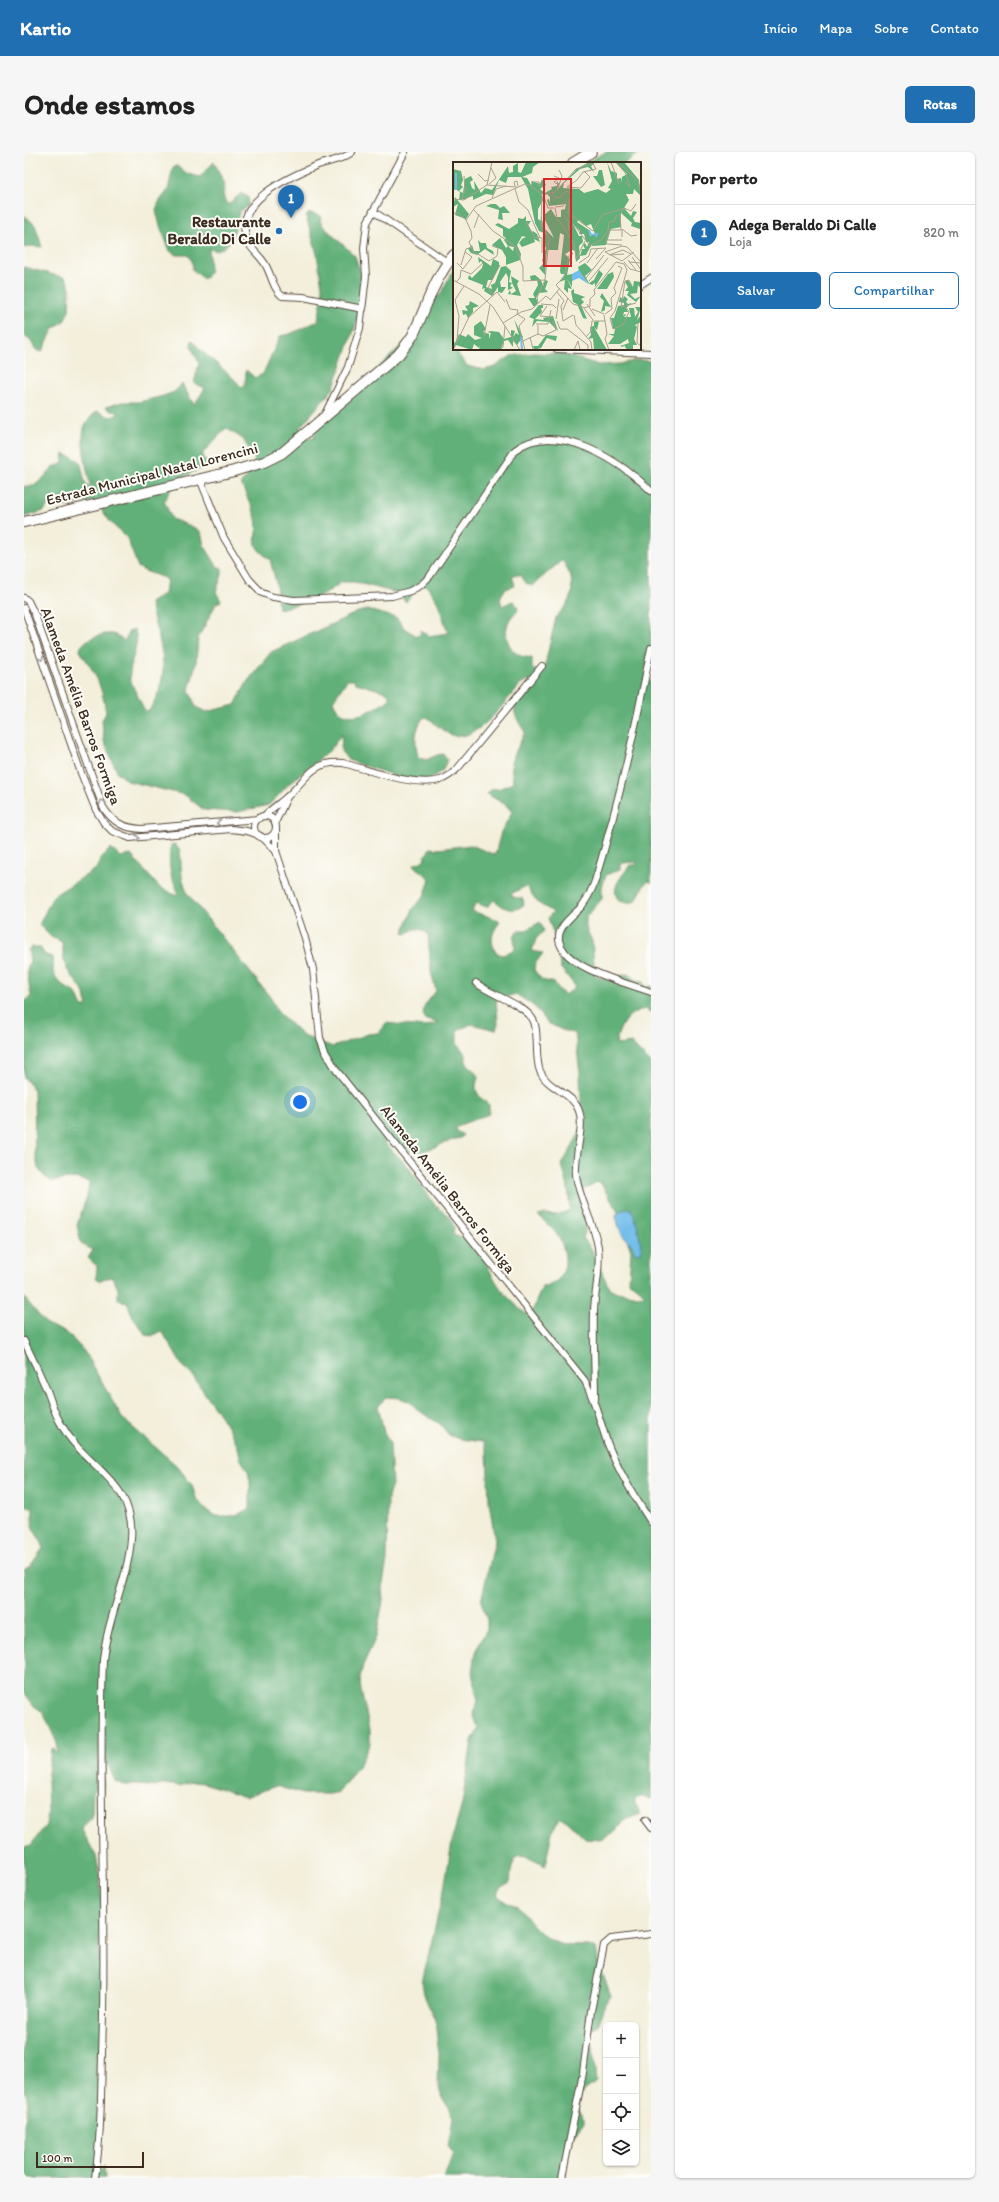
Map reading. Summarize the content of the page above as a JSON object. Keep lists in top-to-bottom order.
{
  "streets": {
    "main road": ["Estrada Municipal Natal Lorencini"],
    "street": ["Alameda Amélia Barros Formiga"]
  },
  "places": ["Restaurante Beraldo Di Calle"],
  "scale_bar": "100 m",
  "page": {
    "header": "Kartio",
    "nav": [
      "Início",
      "Mapa",
      "Sobre",
      "Contato"
    ],
    "buttons": [
      "Rotas",
      ["Salvar", "Compartilhar"]
    ],
    "title": "Onde estamos",
    "heading": "Por perto",
    "pins": "1",
    "list": [
      {
        "mark": "1",
        "name": "Adega Beraldo Di Calle",
        "note": "Loja",
        "value": "820 m"
      }
    ],
    "map_buttons": ["+", "−"],
    "scale": "100 m"
  }
}
